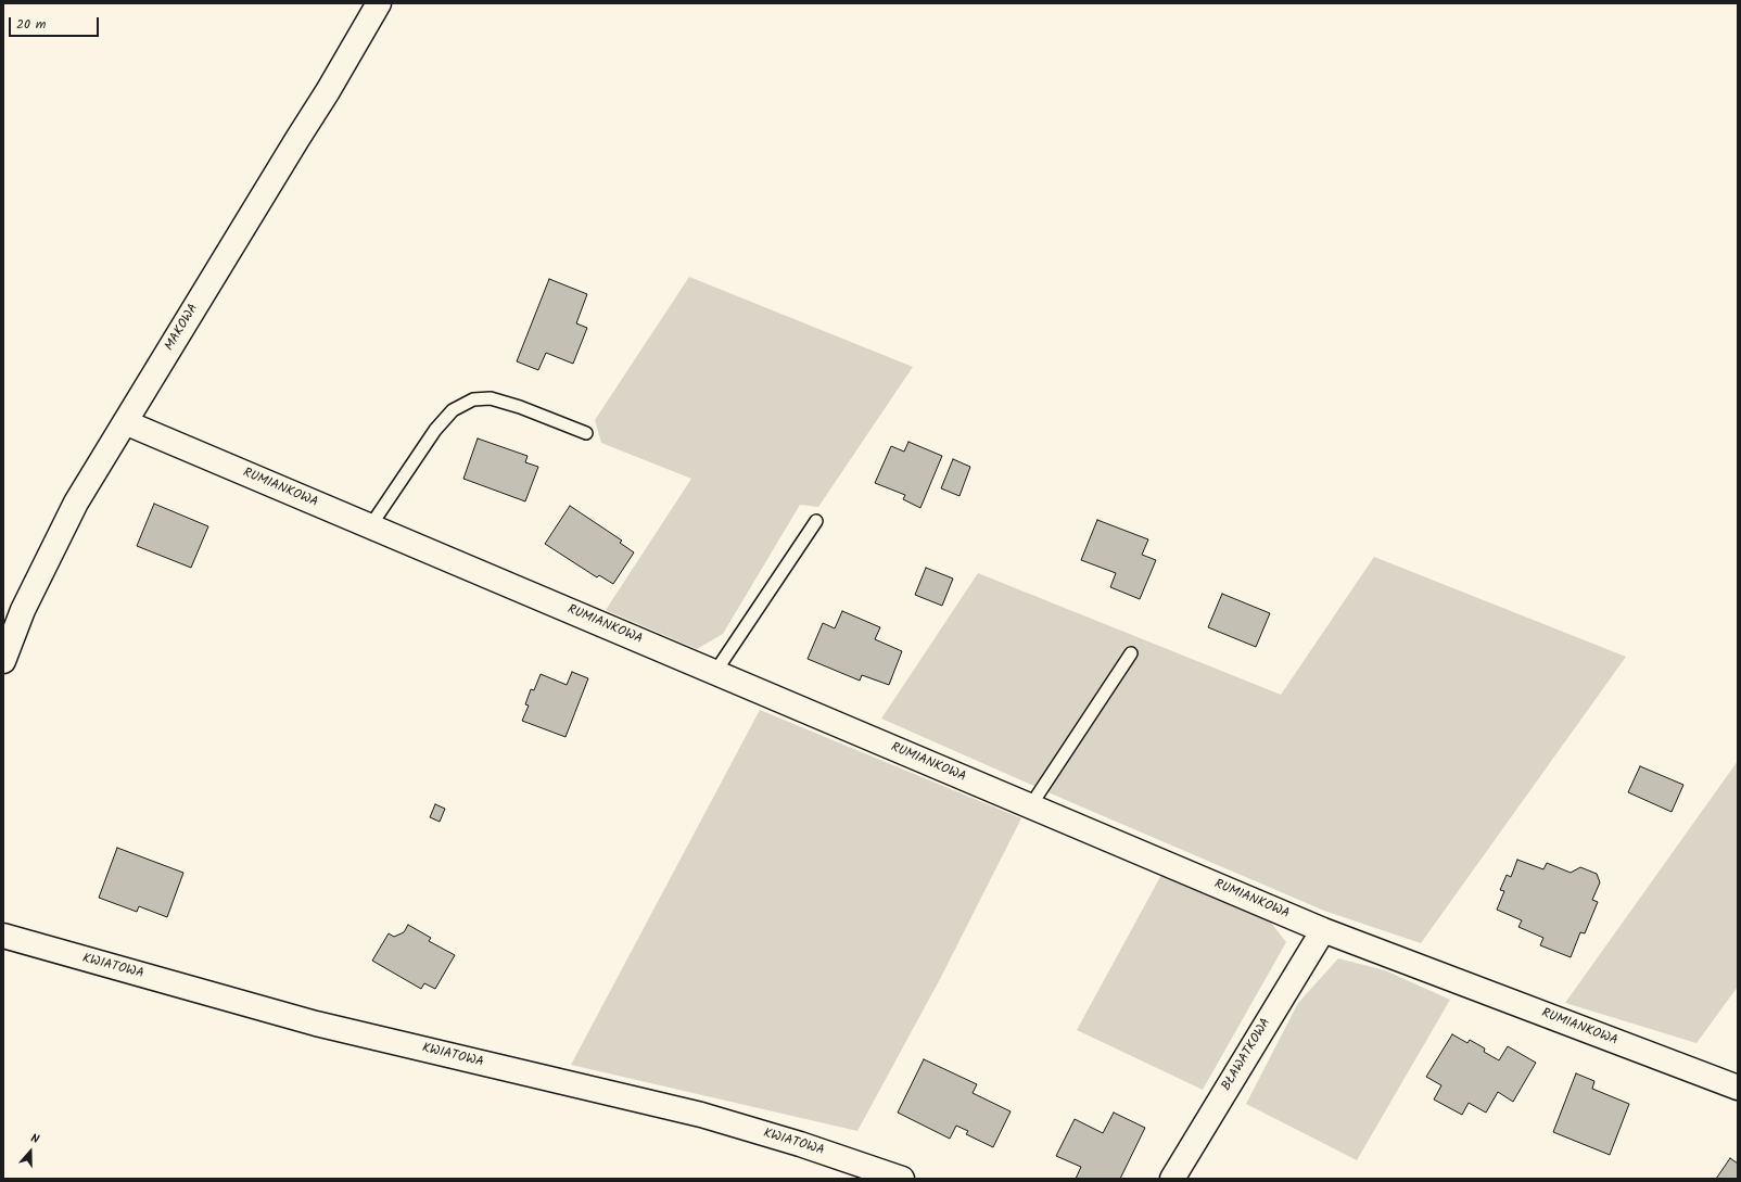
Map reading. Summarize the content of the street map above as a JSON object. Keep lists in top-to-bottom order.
{
  "streets": {
    "street": [
      "MAKOWA",
      "RUMIANKOWA",
      "KWIATOWA",
      "BŁAWATKOWA"
    ]
  },
  "crossings": [
    ["MAKOWA", "RUMIANKOWA"],
    ["RUMIANKOWA", "BŁAWATKOWA"]
  ],
  "scale_bar": "20 m",
  "north": "top"
}
